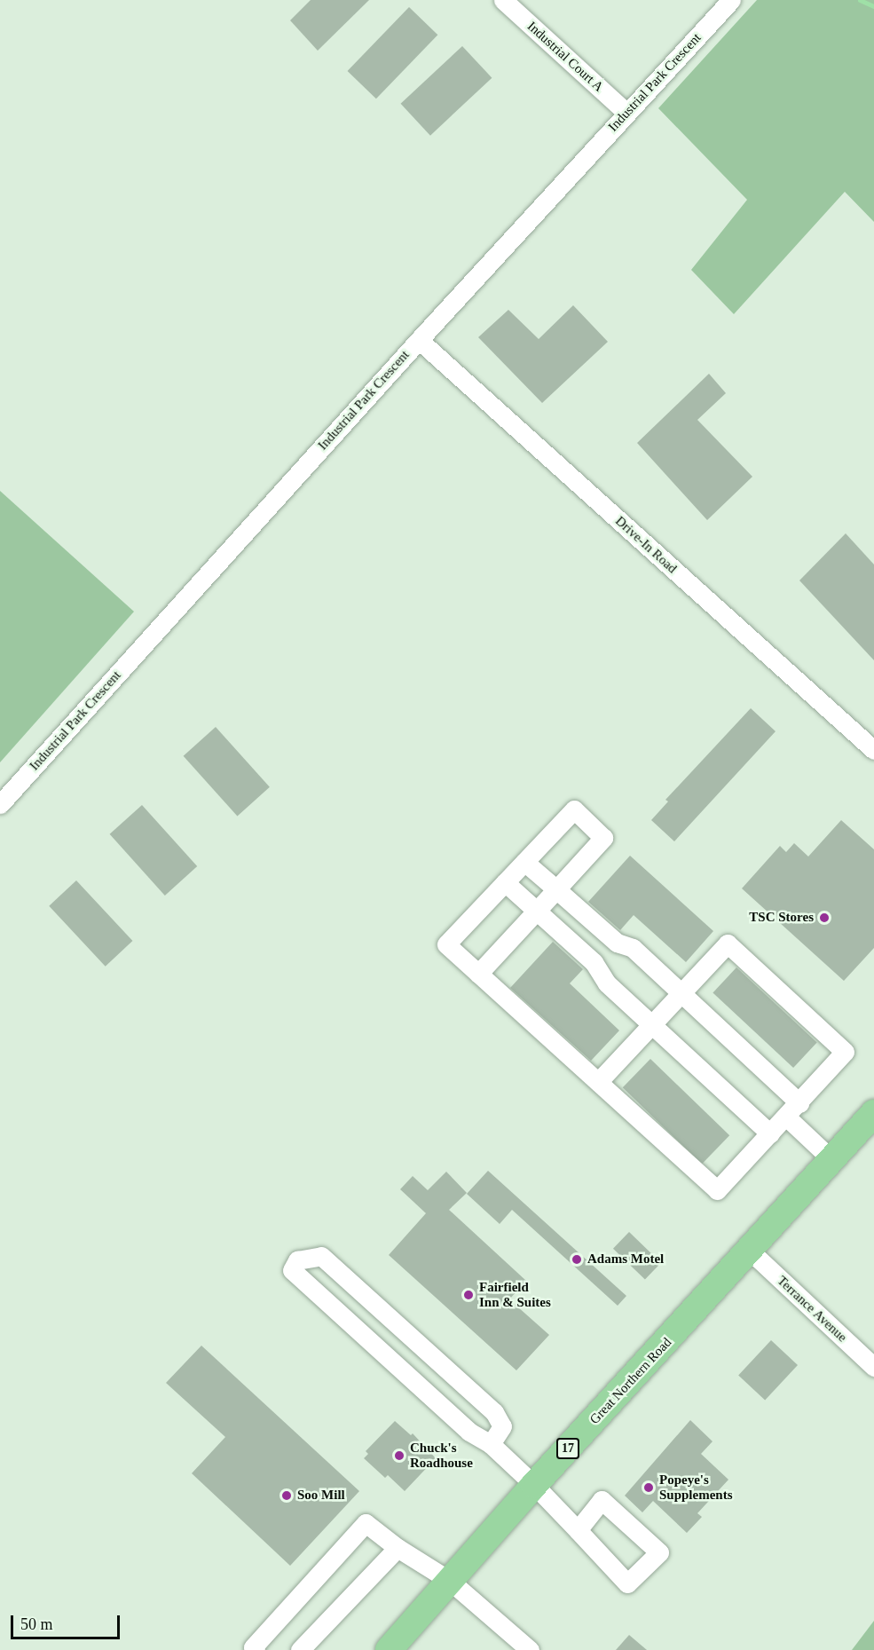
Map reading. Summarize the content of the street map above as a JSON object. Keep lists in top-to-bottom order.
{
  "streets": {
    "highway": ["Great Northern Road", "17"],
    "street": [
      "Industrial Court A",
      "Industrial Park Crescent",
      "Drive-In Road",
      "Terrance Avenue"
    ]
  },
  "crossings": [
    ["Industrial Court A", "Industrial Park Crescent"],
    ["Industrial Park Crescent", "Drive-In Road"],
    ["Terrance Avenue", "Great Northern Road"]
  ],
  "places": [
    "TSC Stores",
    "Adams Motel",
    "Fairfield Inn & Suites",
    "Chuck's Roadhouse",
    "Popeye's Supplements",
    "Soo Mill"
  ],
  "scale_bar": "50 m"
}
